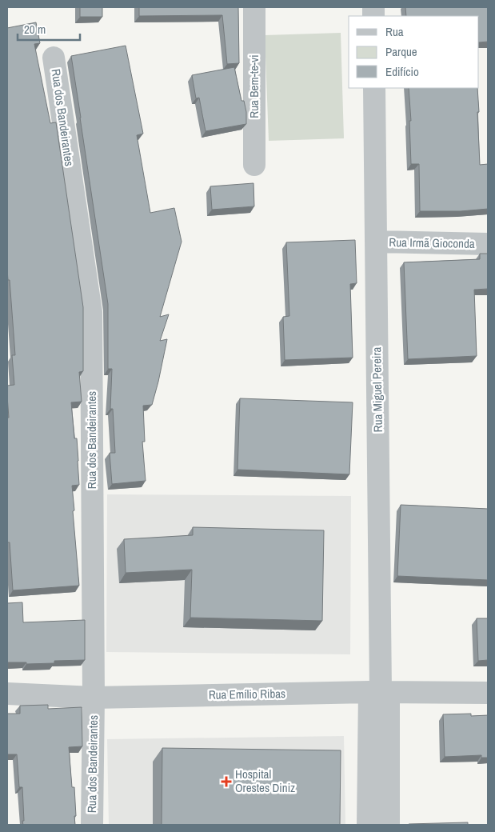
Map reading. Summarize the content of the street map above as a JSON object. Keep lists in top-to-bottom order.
{
  "streets": {
    "street": [
      "Rua Bem-te-vi",
      "Rua dos Bandeirantes",
      "Rua Irmã Gioconda",
      "Rua Miguel Pereira",
      "Rua Emílio Ribas"
    ]
  },
  "crossings": [
    ["Rua dos Bandeirantes", "Rua Emílio Ribas"],
    ["Rua Irmã Gioconda", "Rua Miguel Pereira"],
    ["Rua Miguel Pereira", "Rua Emílio Ribas"]
  ],
  "places": {
    "health": ["Hospital Orestes Diniz"]
  },
  "legend": ["Rua", "Parque", "Edifício"],
  "scale_bar": "20 m"
}
